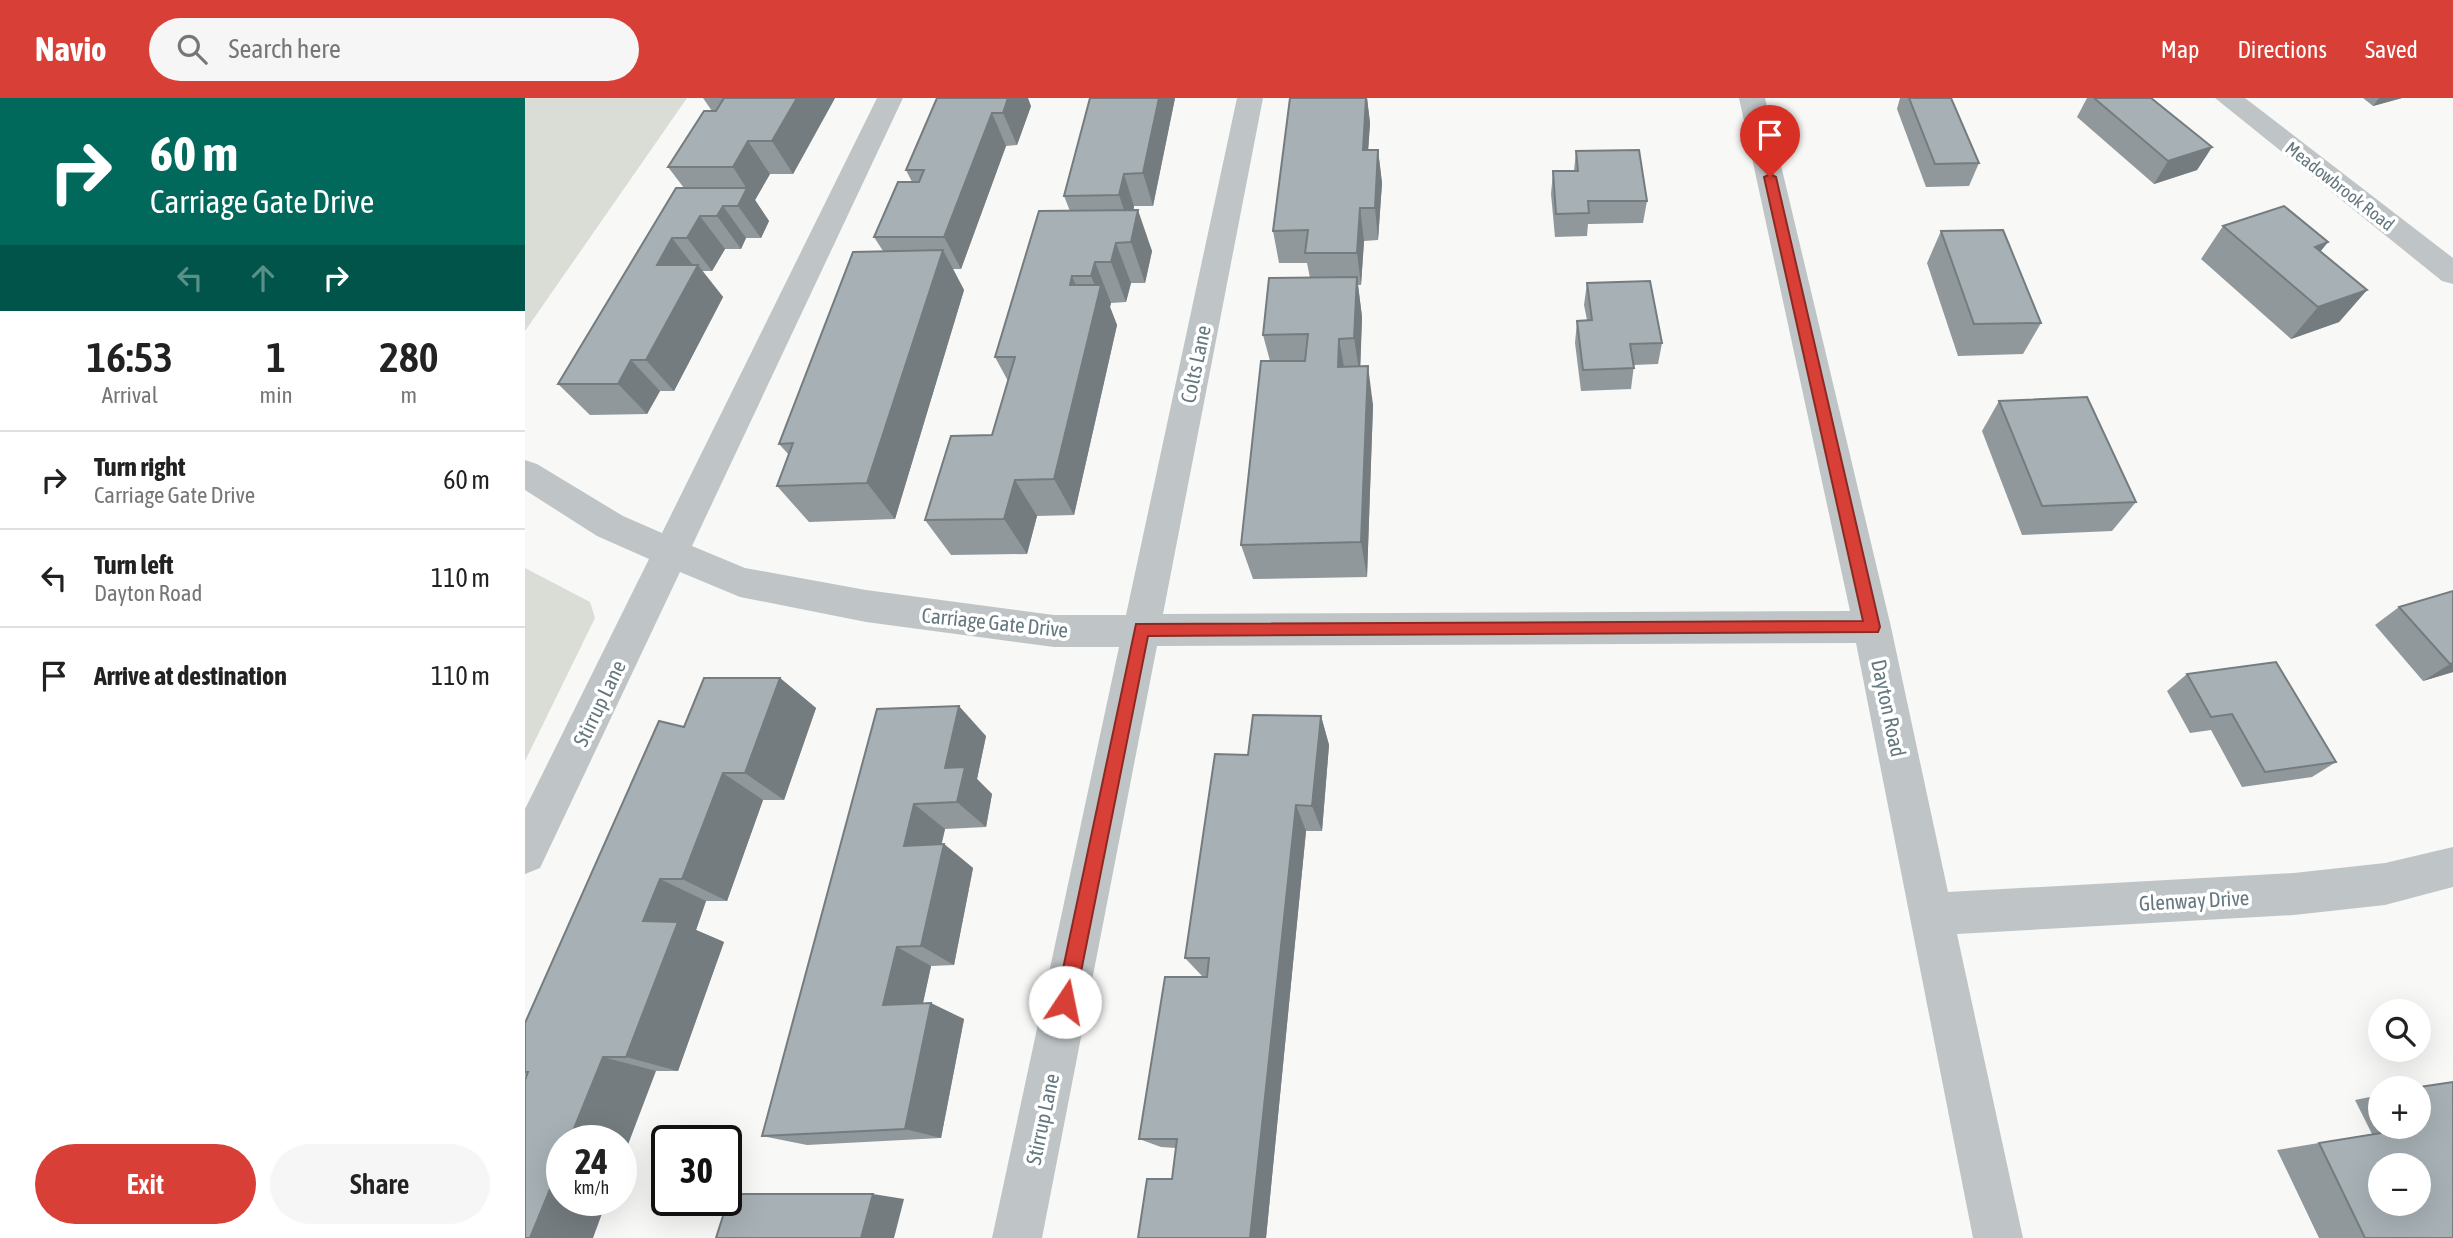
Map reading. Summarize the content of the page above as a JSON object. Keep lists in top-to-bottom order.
{
  "streets": {
    "street": [
      "Meadowbrook Road",
      "Colts Lane",
      "Carriage Gate Drive",
      "Stirrup Lane",
      "Dayton Road",
      "Glenway Drive"
    ]
  },
  "crossings": [
    ["Colts Lane", "Carriage Gate Drive"],
    ["Colts Lane", "Stirrup Lane"],
    ["Carriage Gate Drive", "Stirrup Lane"],
    ["Carriage Gate Drive", "Dayton Road"],
    ["Dayton Road", "Glenway Drive"]
  ],
  "page": {
    "header": "Navio",
    "search": "Search here",
    "nav": ["Map", "Directions", "Saved"],
    "turn": ["60 m", "Carriage Gate Drive"],
    "eta": [
      "16:53",
      "Arrival",
      "1",
      "min",
      "280",
      "m"
    ],
    "list": [
      {
        "name": "Turn right",
        "note": "Carriage Gate Drive",
        "value": "60 m"
      },
      {
        "name": "Turn left",
        "note": "Dayton Road",
        "value": "110 m"
      },
      {
        "name": "Arrive at destination",
        "value": "110 m"
      }
    ],
    "map_buttons": ["+", "−"],
    "speed": "24 km/h",
    "limit": "30",
    "buttons": ["Exit", "Share"]
  }
}
